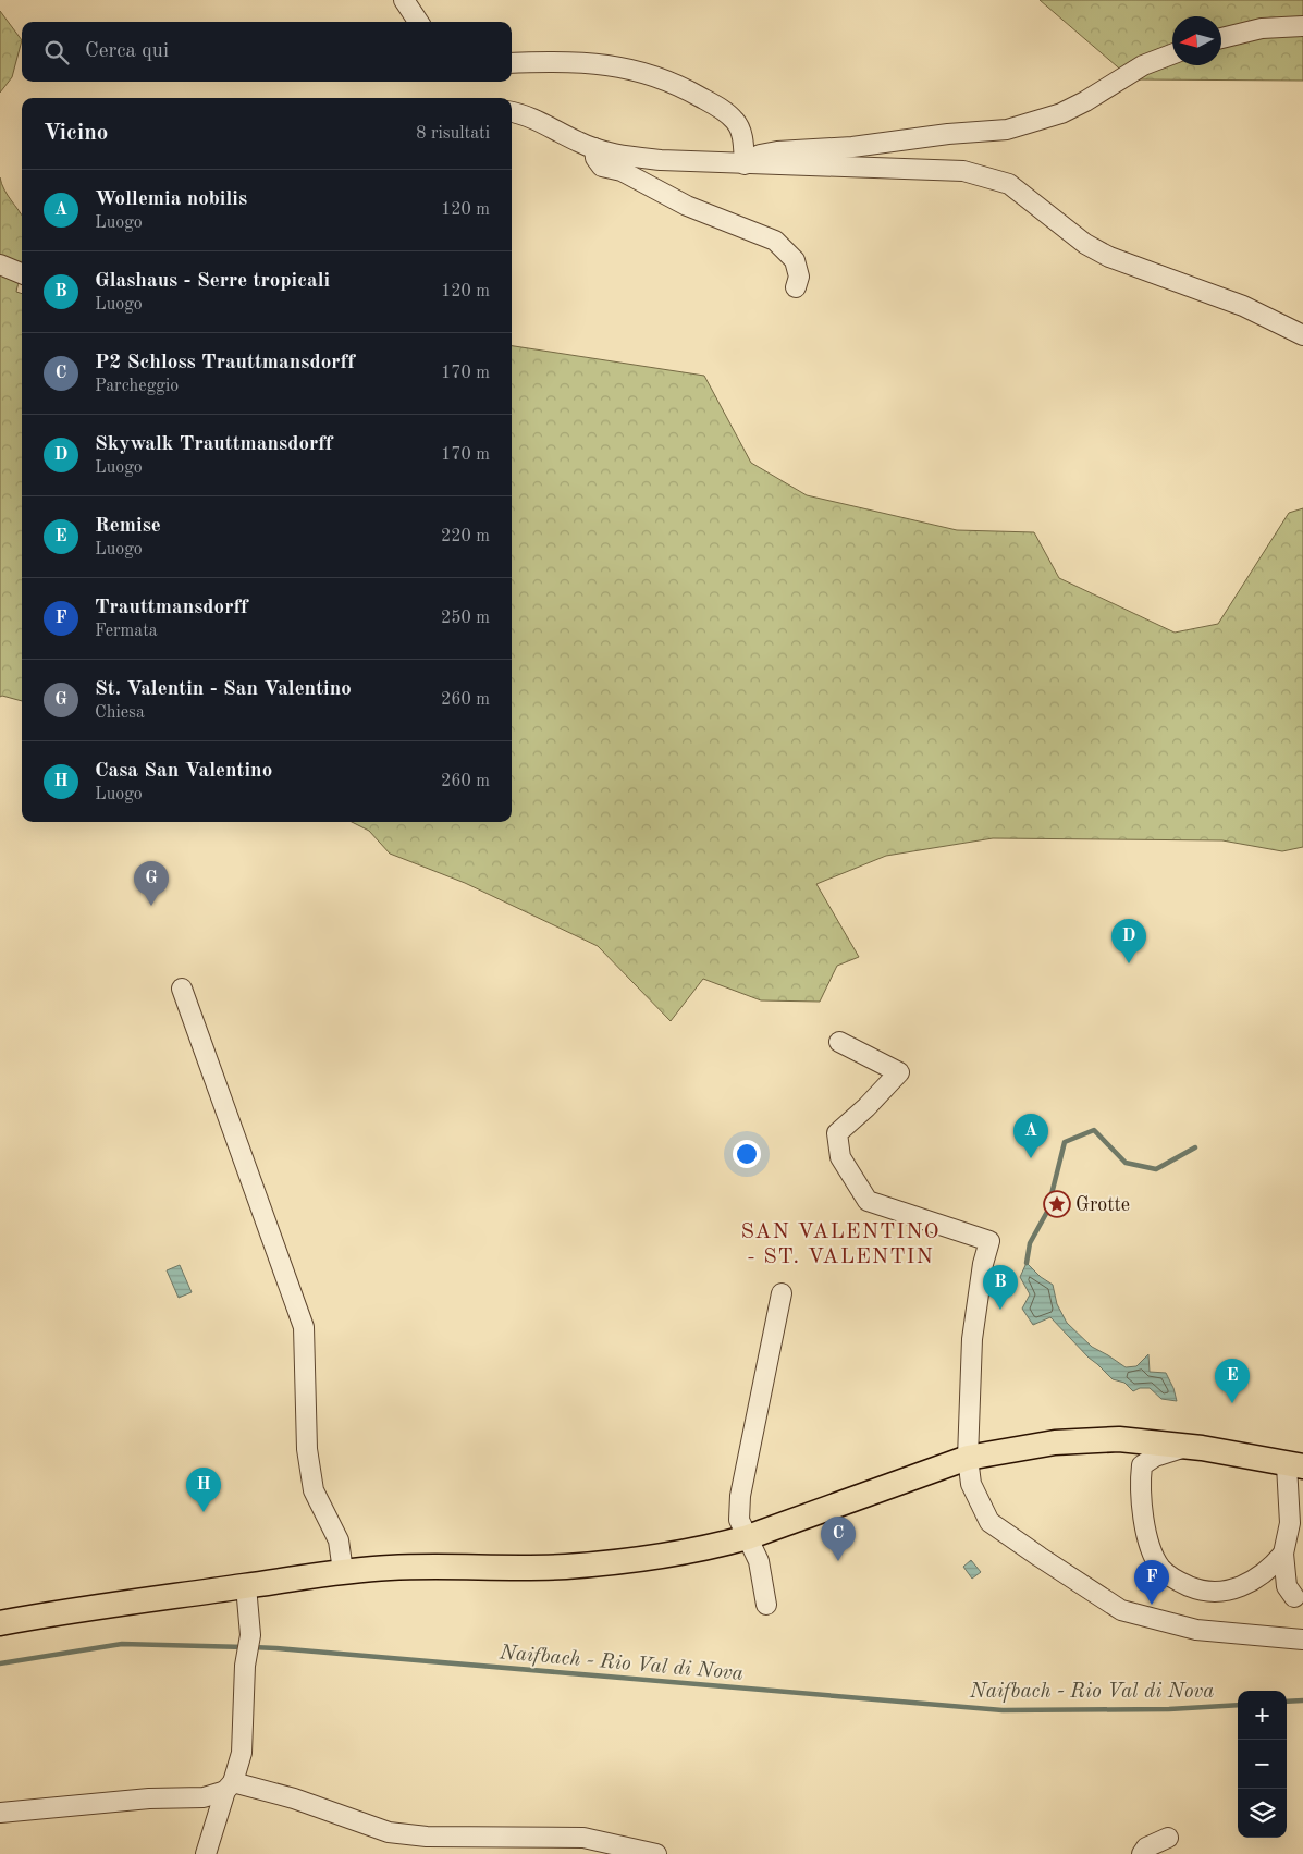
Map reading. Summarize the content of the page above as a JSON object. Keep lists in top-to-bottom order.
{
  "districts": ["SAN VALENTINO - ST. VALENTIN"],
  "water": ["Naifbach - Rio Val di Nova"],
  "places": {
    "place": ["Grotte"]
  },
  "north": "left",
  "page": {
    "search": "Cerca qui",
    "heading": ["Vicino", "8 risultati"],
    "list": [
      {
        "mark": "A",
        "name": "Wollemia nobilis",
        "note": "Luogo",
        "value": "120 m"
      },
      {
        "mark": "B",
        "name": "Glashaus - Serre tropicali",
        "note": "Luogo",
        "value": "120 m"
      },
      {
        "mark": "C",
        "name": "P2 Schloss Trauttmansdorff",
        "note": "Parcheggio",
        "value": "170 m"
      },
      {
        "mark": "D",
        "name": "Skywalk Trauttmansdorff",
        "note": "Luogo",
        "value": "170 m"
      },
      {
        "mark": "E",
        "name": "Remise",
        "note": "Luogo",
        "value": "220 m"
      },
      {
        "mark": "F",
        "name": "Trauttmansdorff",
        "note": "Fermata",
        "value": "250 m"
      },
      {
        "mark": "G",
        "name": "St. Valentin - San Valentino",
        "note": "Chiesa",
        "value": "260 m"
      },
      {
        "mark": "H",
        "name": "Casa San Valentino",
        "note": "Luogo",
        "value": "260 m"
      }
    ],
    "pins": [
      "G",
      "D",
      "A",
      "B",
      "E",
      "H",
      "C",
      "F"
    ],
    "map_buttons": ["+", "−"]
  }
}
